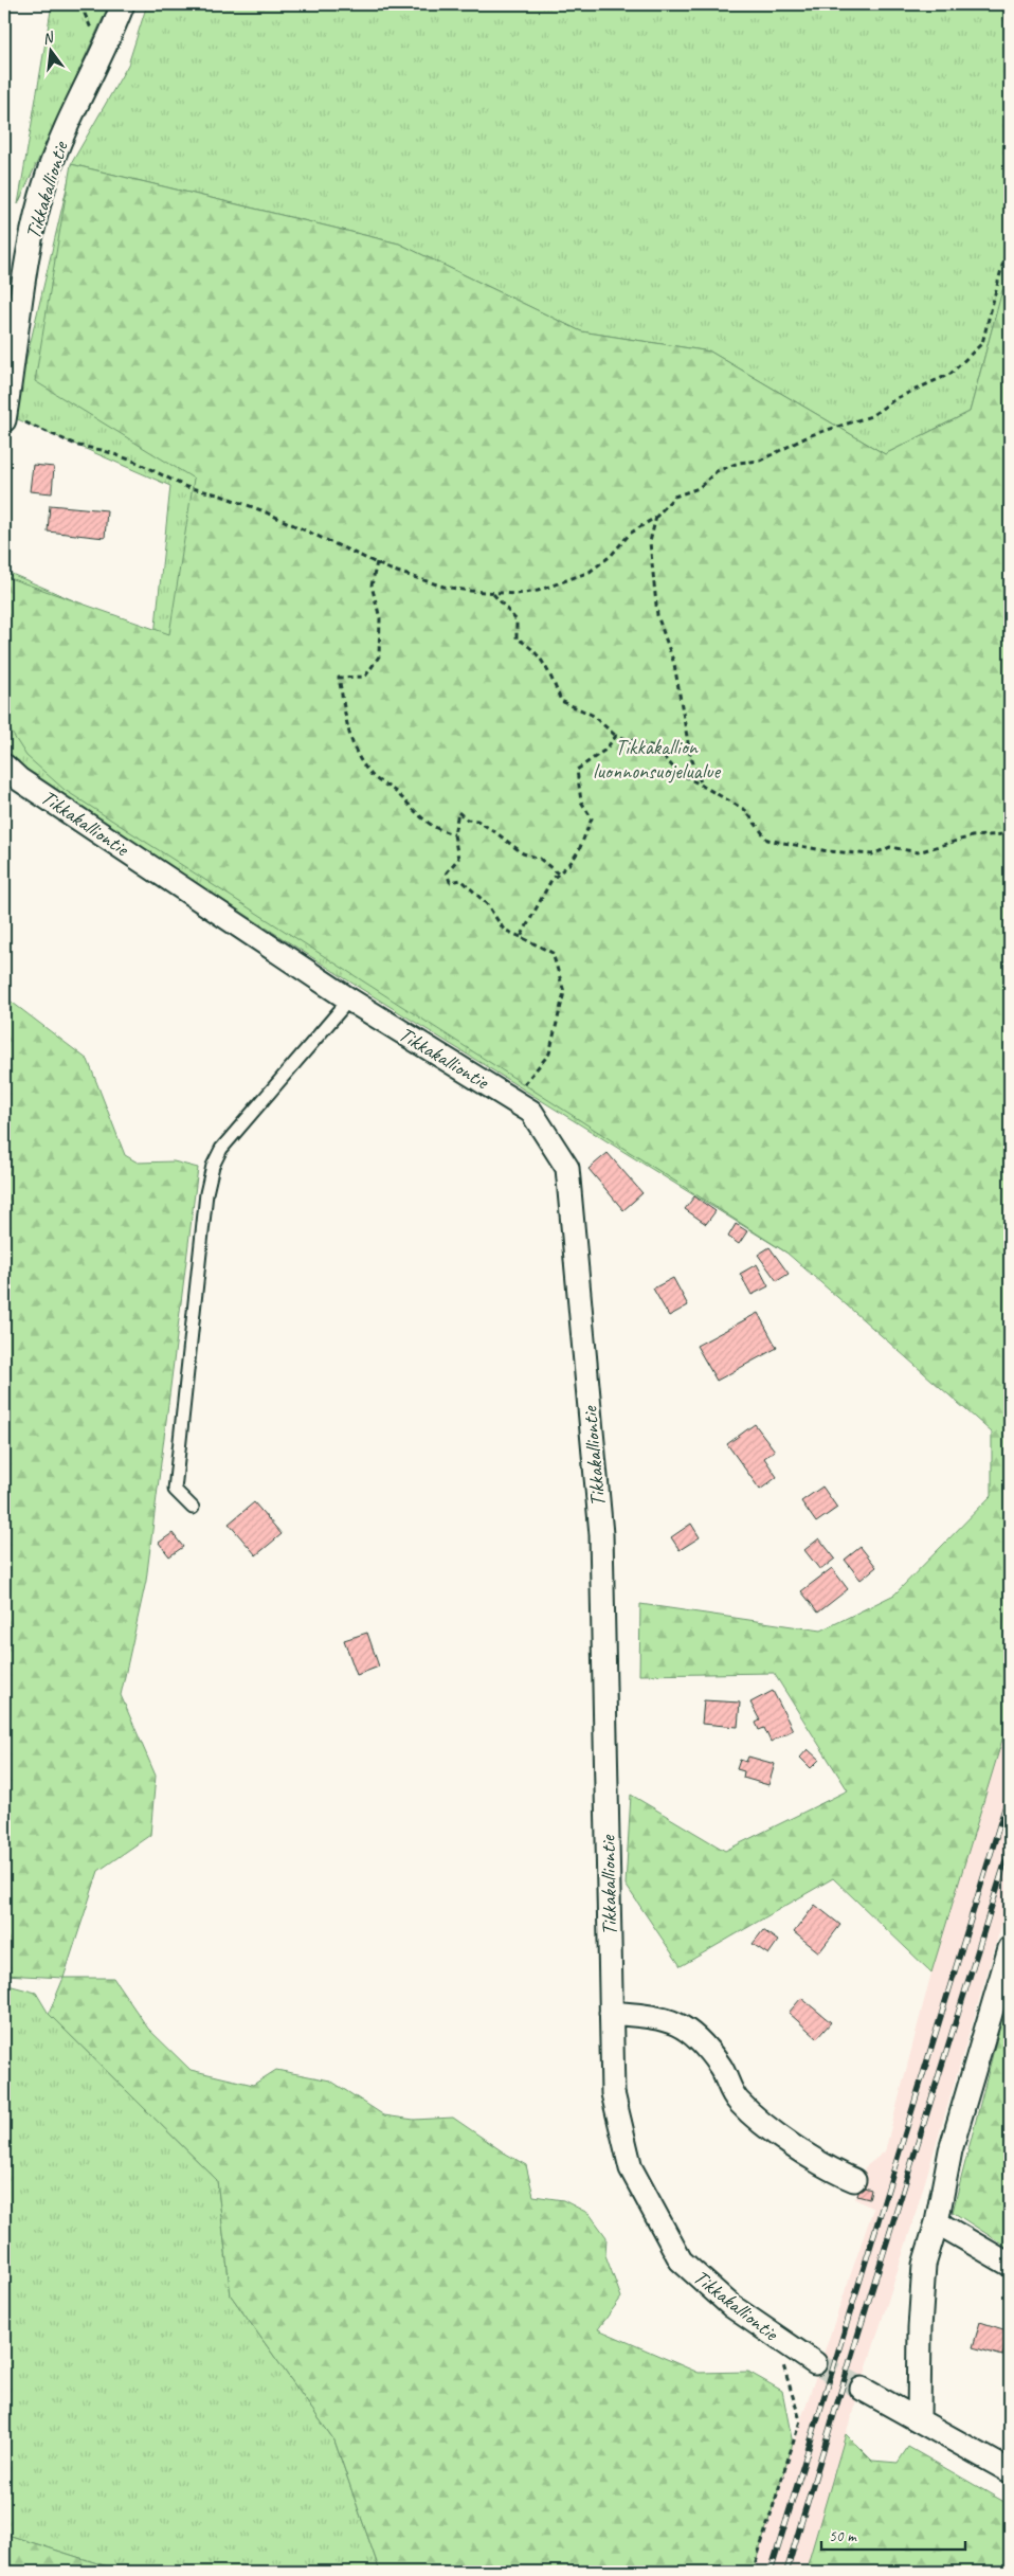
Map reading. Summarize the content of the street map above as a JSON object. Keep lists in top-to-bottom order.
{
  "streets": {
    "street": ["Tikkakalliontie"]
  },
  "parks": ["Tikkakallion luonnonsuojelualue"],
  "scale_bar": "50 m",
  "north": "top"
}
